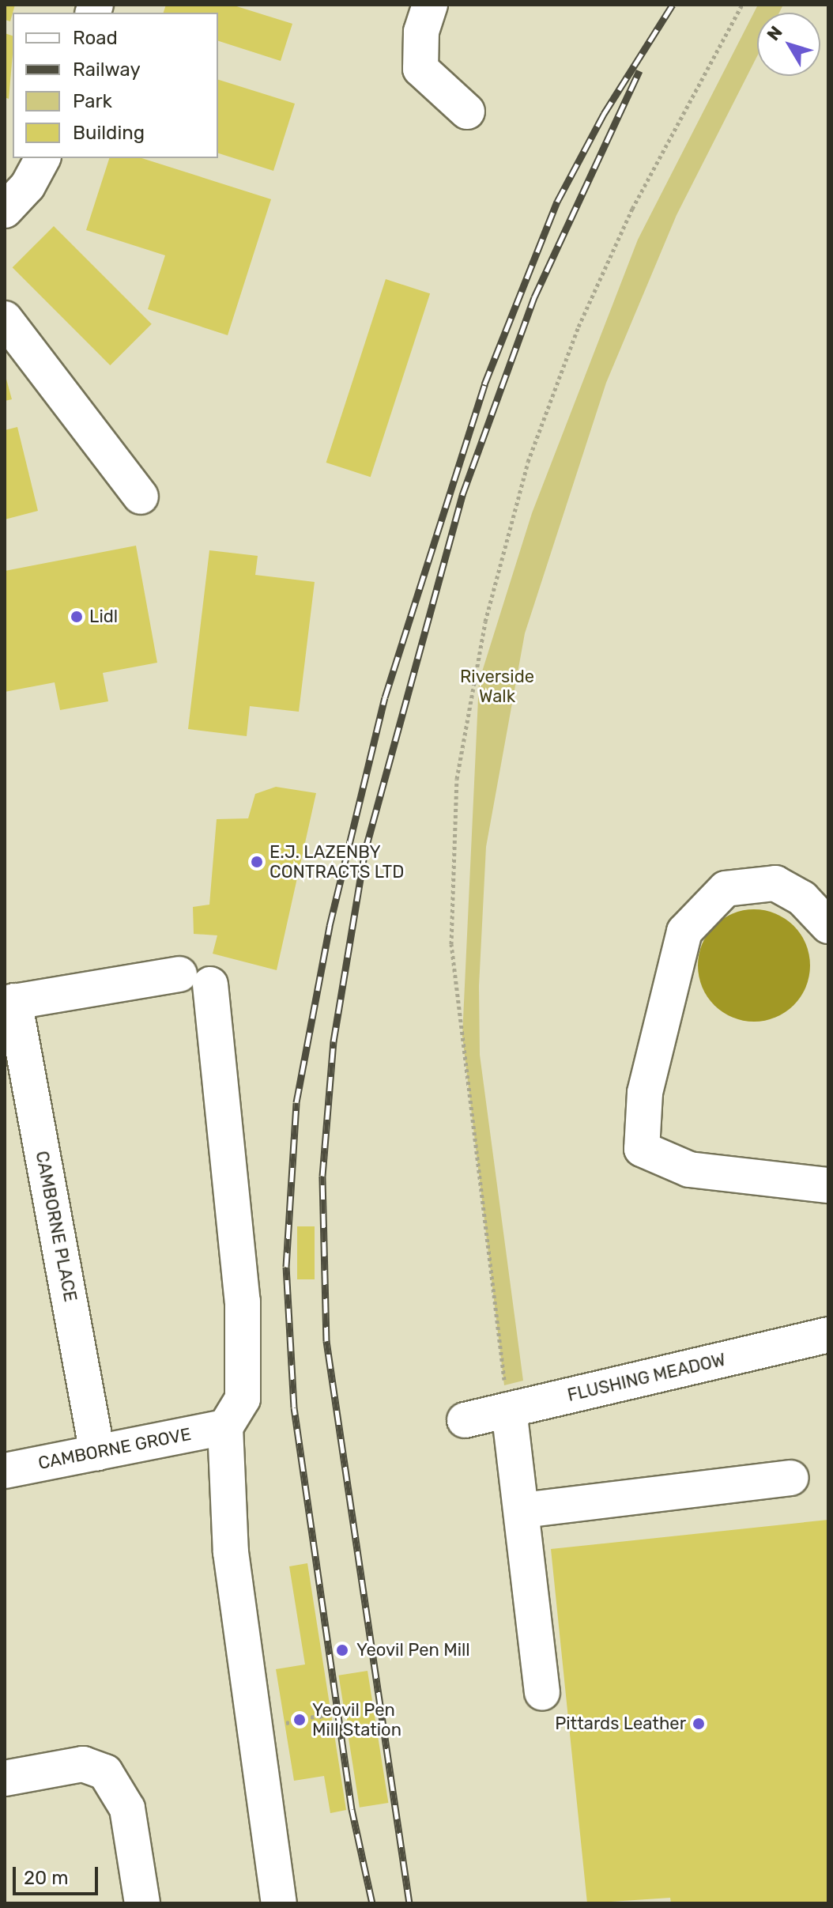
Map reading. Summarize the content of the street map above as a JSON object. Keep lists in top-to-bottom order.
{
  "streets": {
    "street": ["CAMBORNE PLACE", "FLUSHING MEADOW", "CAMBORNE GROVE"]
  },
  "crossings": [
    ["CAMBORNE PLACE", "CAMBORNE GROVE"]
  ],
  "parks": ["Riverside Walk"],
  "places": [
    "Lidl",
    "E.J. LAZENBY CONTRACTS LTD",
    "Yeovil Pen Mill",
    "Yeovil Pen Mill Station",
    "Pittards Leather"
  ],
  "legend": [
    "Road",
    "Railway",
    "Park",
    "Building"
  ],
  "scale_bar": "20 m",
  "north": "top left"
}
